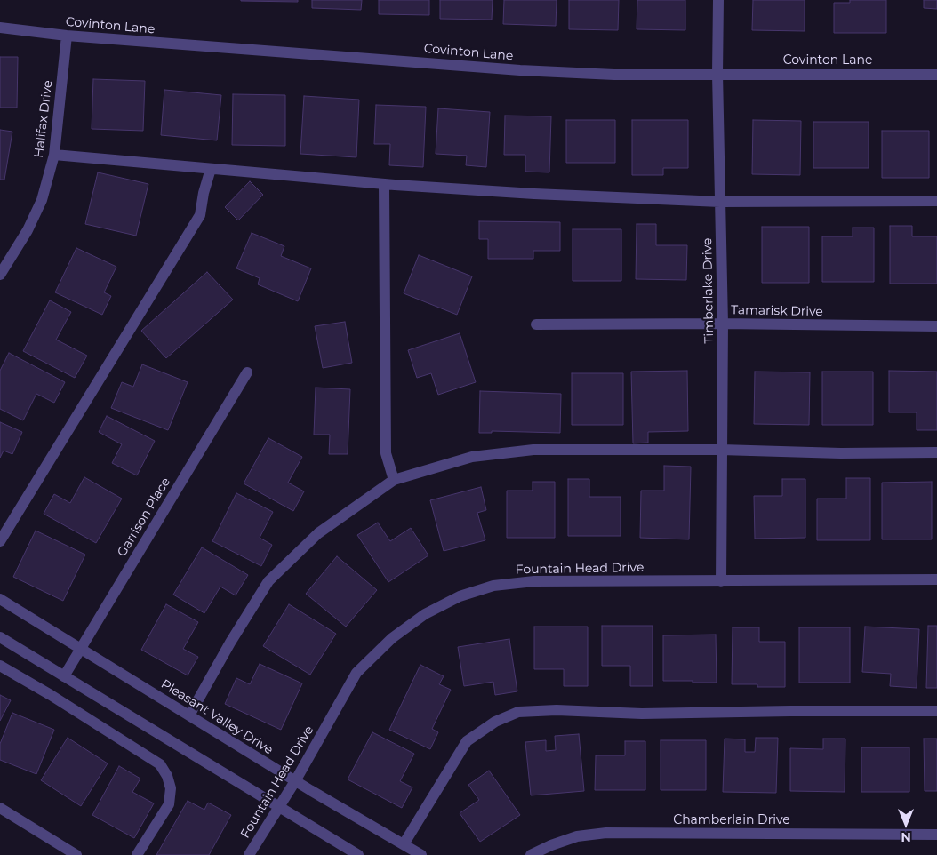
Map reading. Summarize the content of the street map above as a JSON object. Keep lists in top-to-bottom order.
{
  "streets": {
    "street": [
      "Covinton Lane",
      "Halifax Drive",
      "Timberlake Drive",
      "Tamarisk Drive",
      "Garrison Place",
      "Fountain Head Drive",
      "Pleasant Valley Drive",
      "Chamberlain Drive"
    ]
  },
  "crossings": [
    ["Covinton Lane", "Halifax Drive"],
    ["Covinton Lane", "Timberlake Drive"],
    ["Timberlake Drive", "Tamarisk Drive"],
    ["Timberlake Drive", "Fountain Head Drive"],
    ["Garrison Place", "Pleasant Valley Drive"],
    ["Fountain Head Drive", "Pleasant Valley Drive"]
  ],
  "north": "bottom"
}
